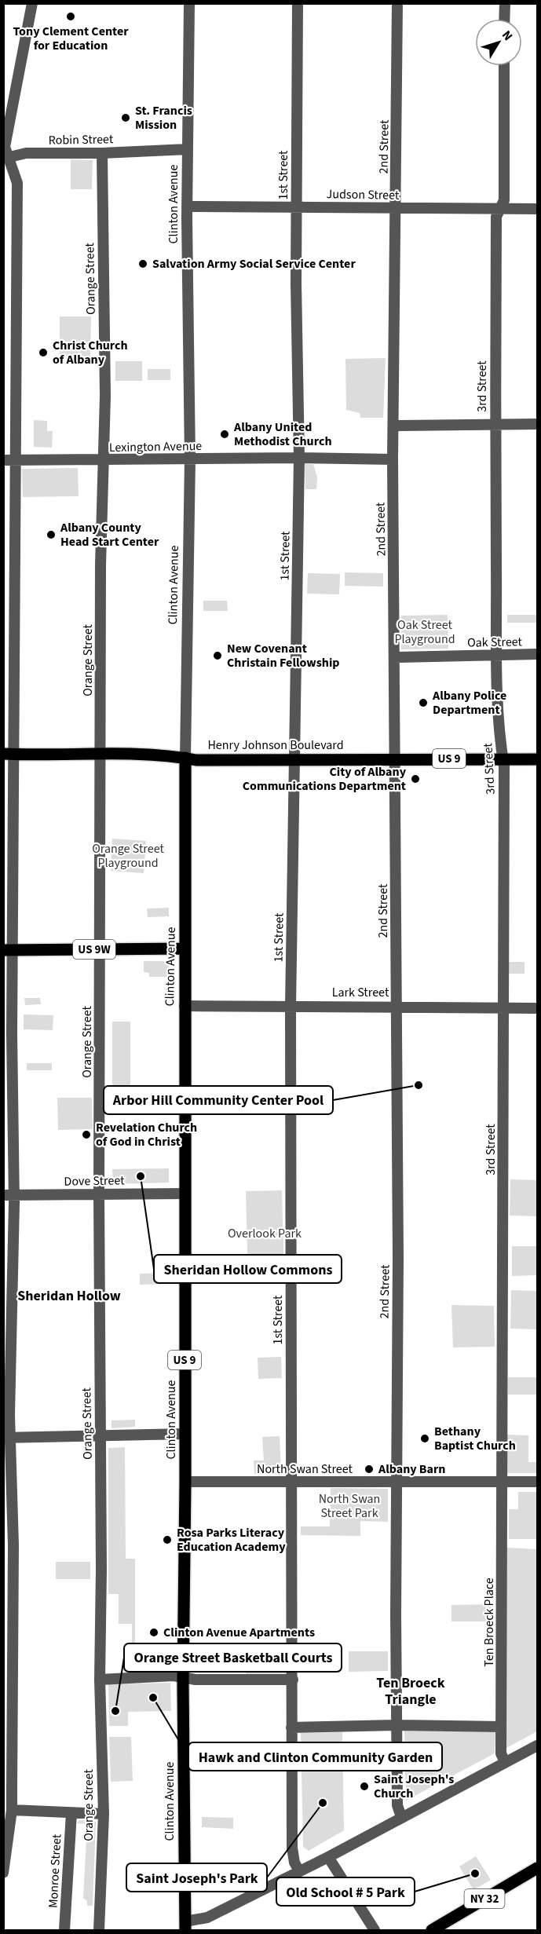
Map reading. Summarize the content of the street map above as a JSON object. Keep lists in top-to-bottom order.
{
  "streets": {
    "main road": [
      "Clinton Avenue",
      "Henry Johnson Boulevard",
      "US 9",
      "US 9W",
      "NY 32"
    ],
    "street": [
      "Robin Street",
      "2nd Street",
      "1st Street",
      "Judson Street",
      "Orange Street",
      "3rd Street",
      "Lexington Avenue",
      "Oak Street",
      "Lark Street",
      "Dove Street",
      "North Swan Street",
      "Ten Broeck Place",
      "Monroe Street"
    ]
  },
  "crossings": [
    ["Robin Street", "Clinton Avenue"],
    ["Robin Street", "Orange Street"],
    ["2nd Street", "Judson Street"],
    ["2nd Street", "Lexington Avenue"],
    ["2nd Street", "Oak Street"],
    ["2nd Street", "Henry Johnson Boulevard"],
    ["2nd Street", "Lark Street"],
    ["2nd Street", "North Swan Street"],
    ["1st Street", "Judson Street"],
    ["1st Street", "Lexington Avenue"],
    ["1st Street", "Henry Johnson Boulevard"],
    ["1st Street", "Lark Street"],
    ["1st Street", "North Swan Street"],
    ["Judson Street", "Clinton Avenue"],
    ["Judson Street", "3rd Street"],
    ["Clinton Avenue", "Lexington Avenue"],
    ["Clinton Avenue", "Henry Johnson Boulevard"],
    ["Clinton Avenue", "US 9W"],
    ["Clinton Avenue", "Lark Street"],
    ["Clinton Avenue", "Dove Street"],
    ["Clinton Avenue", "North Swan Street"],
    ["Orange Street", "Lexington Avenue"],
    ["Orange Street", "Henry Johnson Boulevard"],
    ["Orange Street", "US 9W"],
    ["Orange Street", "Dove Street"],
    ["3rd Street", "Oak Street"],
    ["3rd Street", "Henry Johnson Boulevard"],
    ["3rd Street", "Lark Street"],
    ["3rd Street", "North Swan Street"],
    ["3rd Street", "Ten Broeck Place"],
    ["North Swan Street", "Ten Broeck Place"]
  ],
  "districts": ["Sheridan Hollow", "Ten Broeck Triangle"],
  "parks": [
    "Oak Street Playground",
    "Orange Street Playground",
    "Overlook Park",
    "North Swan Street Park"
  ],
  "places": [
    "Tony Clement Center for Education",
    "St. Francis Mission",
    "Salvation Army Social Service Center",
    "Christ Church of Albany",
    "Albany United Methodist Church",
    "Albany County Head Start Center",
    "New Covenant Christain Fellowship",
    "Albany Police Department",
    "City of Albany Communications Department",
    "Arbor Hill Community Center Pool",
    "Revelation Church of God in Christ",
    "Sheridan Hollow Commons",
    "Bethany Baptist Church",
    "Albany Barn",
    "Rosa Parks Literacy Education Academy",
    "Clinton Avenue Apartments",
    "Hawk and Clinton Community Garden",
    "Orange Street Basketball Courts",
    "Saint Joseph's Church",
    "Saint Joseph's Park",
    "Old School # 5 Park"
  ],
  "north": "top right"
}
